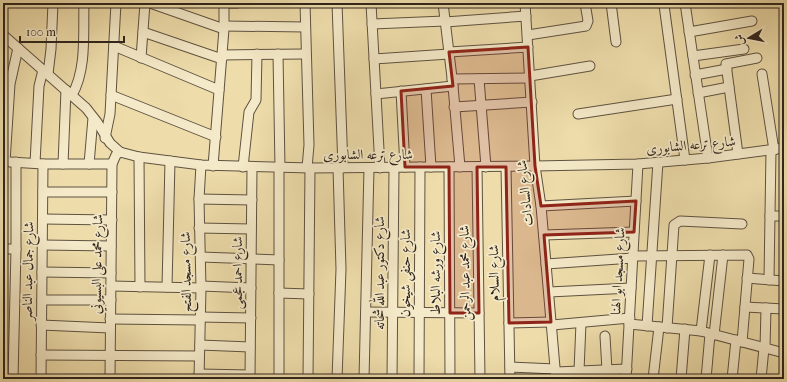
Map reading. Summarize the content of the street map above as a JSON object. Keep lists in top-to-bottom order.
{
  "streets": {
    "street": [
      "شارع ترعه الشابورى",
      "شارع السادات",
      "شارع محمد على البسيوني",
      "شارع جمال عبد الناصر",
      "شارع مسجد ابو الهنا",
      "شارع مسجد الفتح",
      "شارع احمد عجمى",
      "شارع دكتور عبد الله شحاته",
      "شارع حنفى شيخون",
      "شارع ورشه البلاط",
      "شارع محمد عبد الرحمن",
      "شارع السلام"
    ]
  },
  "crossings": [
    ["شارع ترعه الشابورى", "شارع السادات"],
    ["شارع ترعه الشابورى", "شارع مسجد ابو الهنا"],
    ["شارع ترعه الشابورى", "شارع مسجد الفتح"],
    ["شارع ترعه الشابورى", "شارع احمد عجمى"],
    ["شارع ترعه الشابورى", "شارع دكتور عبد الله شحاته"],
    ["شارع ترعه الشابورى", "شارع حنفى شيخون"],
    ["شارع ترعه الشابورى", "شارع ورشه البلاط"],
    ["شارع ترعه الشابورى", "شارع محمد عبد الرحمن"],
    ["شارع ترعه الشابورى", "شارع السلام"]
  ],
  "scale_bar": "100 m",
  "north": "left"
}
